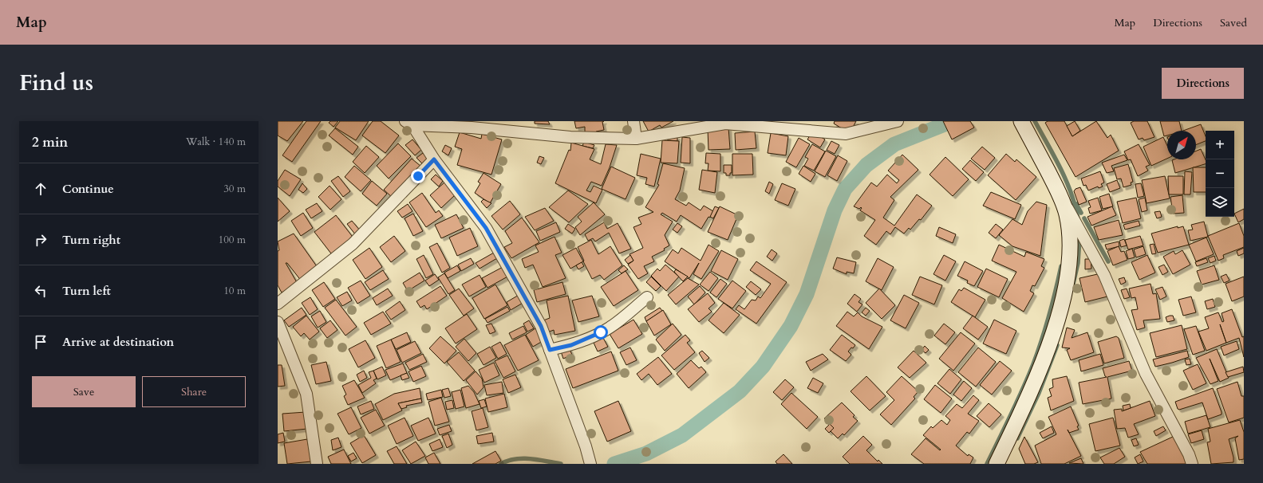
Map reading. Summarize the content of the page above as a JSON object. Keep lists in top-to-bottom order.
{
  "north": "top right",
  "page": {
    "header": "Map",
    "nav": ["Map", "Directions", "Saved"],
    "title": "Find us",
    "buttons": [
      "Directions",
      ["Save", "Share"]
    ],
    "heading": ["2 min", "Walk · 140 m"],
    "map_buttons": ["+", "−"],
    "list": [
      ["Continue", "30 m"],
      ["Turn right", "100 m"],
      ["Turn left", "10 m"],
      "Arrive at destination"
    ]
  }
}
